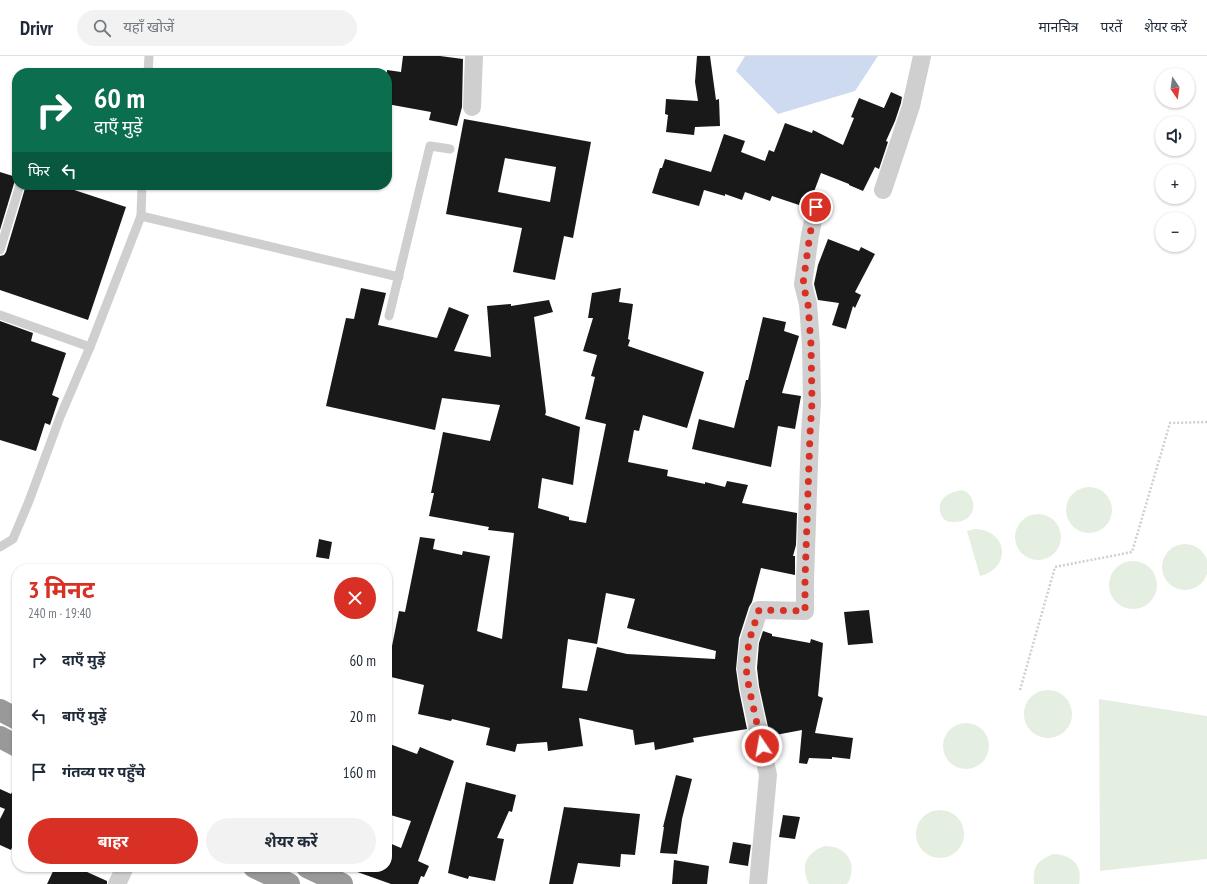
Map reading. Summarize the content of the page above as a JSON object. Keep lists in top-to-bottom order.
{
  "north": "bottom",
  "page": {
    "header": "Drivr",
    "search": "यहाँ खोजें",
    "nav": ["मानचित्र", "परतें", "शेयर करें"],
    "map_buttons": ["+", "−"],
    "turn": ["60 m", "दाएँ मुड़ें"],
    "then": "फिर",
    "heading": ["3 मिनट", "240 m · 19:40"],
    "list": [
      {
        "name": "दाएँ मुड़ें",
        "value": "60 m"
      },
      {
        "name": "बाएँ मुड़ें",
        "value": "20 m"
      },
      {
        "name": "गंतव्य पर पहुँचे",
        "value": "160 m"
      }
    ],
    "buttons": ["बाहर", "शेयर करें"]
  }
}
